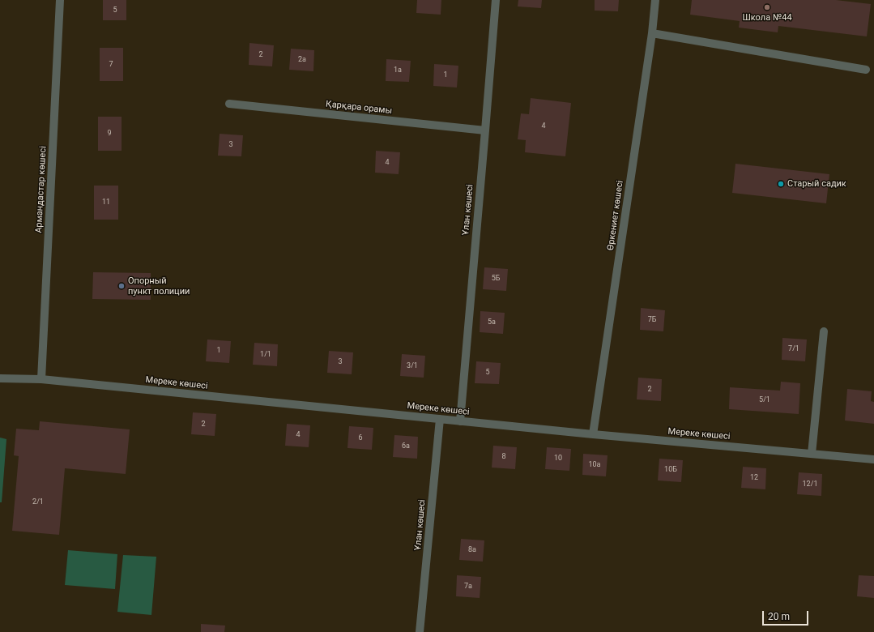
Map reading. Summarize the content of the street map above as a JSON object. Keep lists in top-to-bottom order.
{
  "streets": {
    "street": [
      "Қарқара орамы",
      "Армандастар көшесі",
      "Ұлан көшесі",
      "Өркениет көшесі",
      "Мереке көшесі"
    ]
  },
  "crossings": [
    ["Қарқара орамы", "Ұлан көшесі"],
    ["Армандастар көшесі", "Мереке көшесі"],
    ["Ұлан көшесі", "Мереке көшесі"],
    ["Өркениет көшесі", "Мереке көшесі"]
  ],
  "places": ["Школа №44", "Старый садик", "Опорный пункт полиции"],
  "house_numbers": [
    "5",
    "2",
    "2а",
    "7",
    "1а",
    "1",
    "4",
    "9",
    "3",
    "4",
    "11",
    "5Б",
    "7Б",
    "5а",
    "7/1",
    "1",
    "1/1",
    "3",
    "3/1",
    "5",
    "2",
    "5/1",
    "2",
    "4",
    "6",
    "6а",
    "8",
    "10",
    "10а",
    "10Б",
    "12",
    "12/1",
    "2/1",
    "8а",
    "7а"
  ],
  "scale_bar": "20 m"
}
